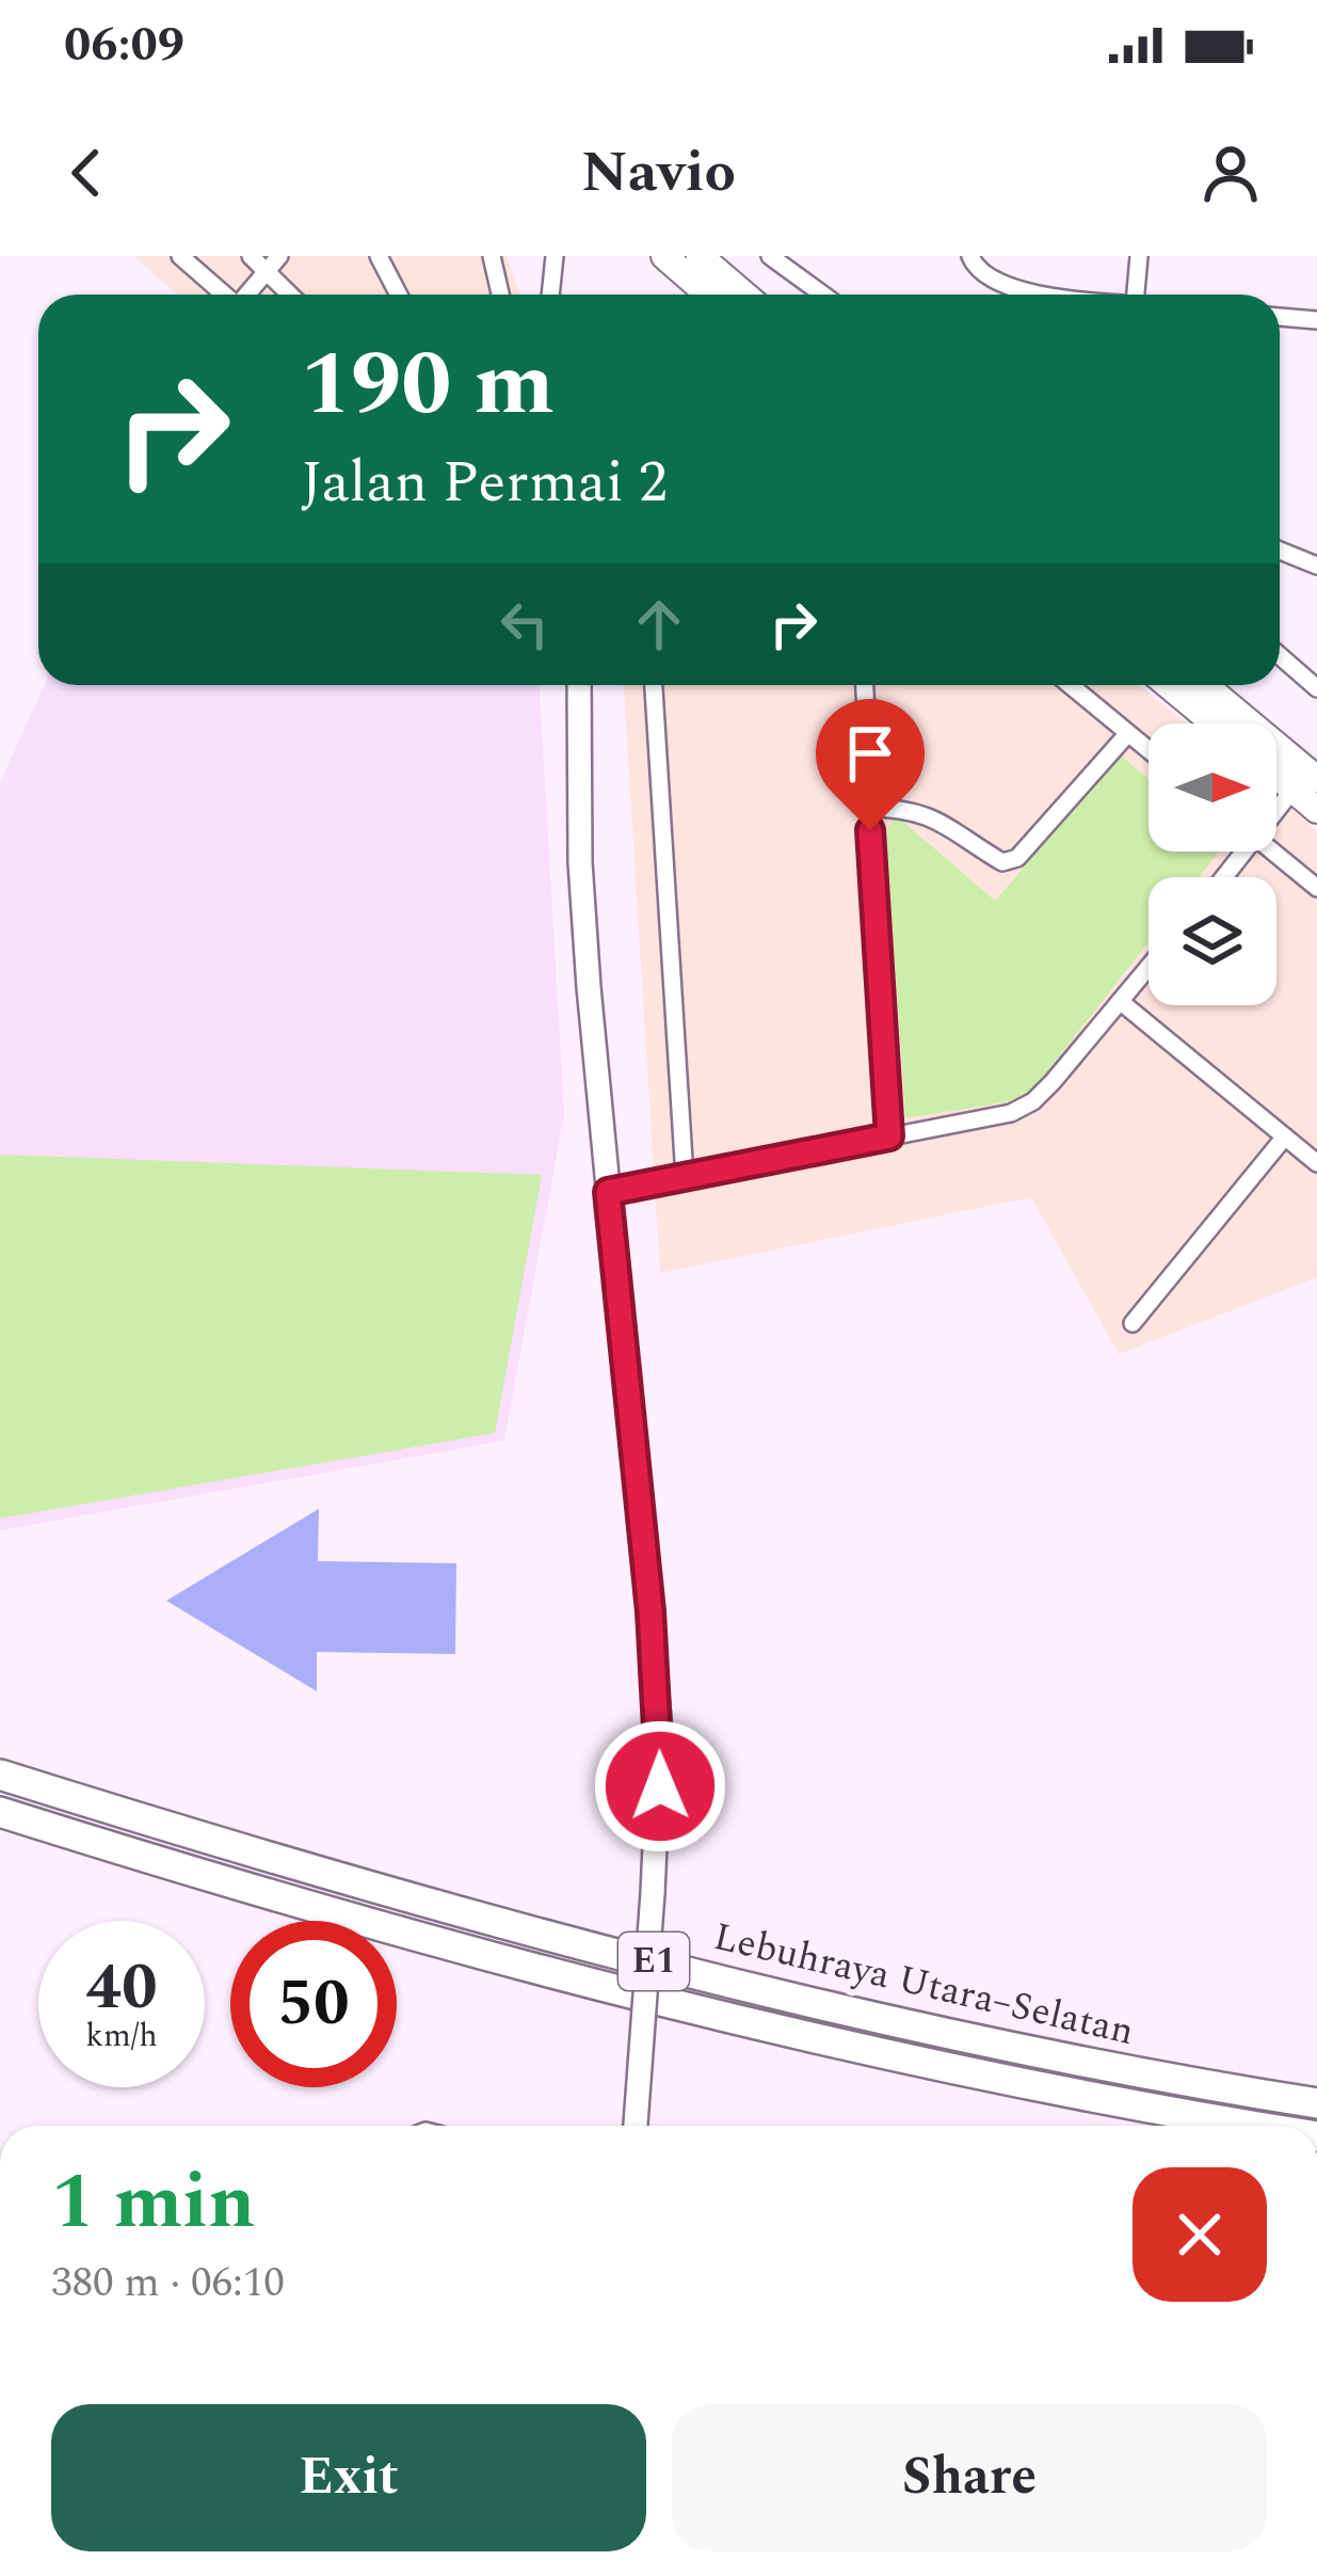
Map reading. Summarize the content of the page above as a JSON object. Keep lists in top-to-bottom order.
{
  "streets": {
    "highway": ["E1", "Lebuhraya Utara–Selatan"]
  },
  "north": "right",
  "page": {
    "status": "06:09",
    "header": "Navio",
    "turn": ["190 m", "Jalan Permai 2"],
    "speed": "40 km/h",
    "limit": "50",
    "heading": ["1 min", "380 m · 06:10"],
    "buttons": ["Exit", "Share"]
  }
}
